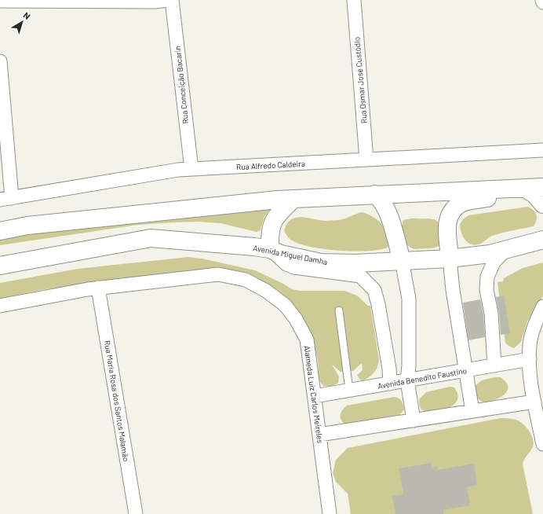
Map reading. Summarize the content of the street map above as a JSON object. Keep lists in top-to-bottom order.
{
  "streets": {
    "street": [
      "Rua Osmar José Custódio",
      "Rua Conceição Bacarin",
      "Rua Alfredo Caldeira",
      "Avenida Miguel Damha",
      "Avenida Benedito Faustino",
      "Alameda Luiz Carlos Meireles",
      "Rua Maria Rosa dos Santos Malamão"
    ]
  },
  "crossings": [
    ["Rua Osmar José Custódio", "Rua Alfredo Caldeira"],
    ["Rua Conceição Bacarin", "Rua Alfredo Caldeira"],
    ["Avenida Benedito Faustino", "Alameda Luiz Carlos Meireles"],
    ["Alameda Luiz Carlos Meireles", "Rua Maria Rosa dos Santos Malamão"]
  ],
  "north": "top right"
}
